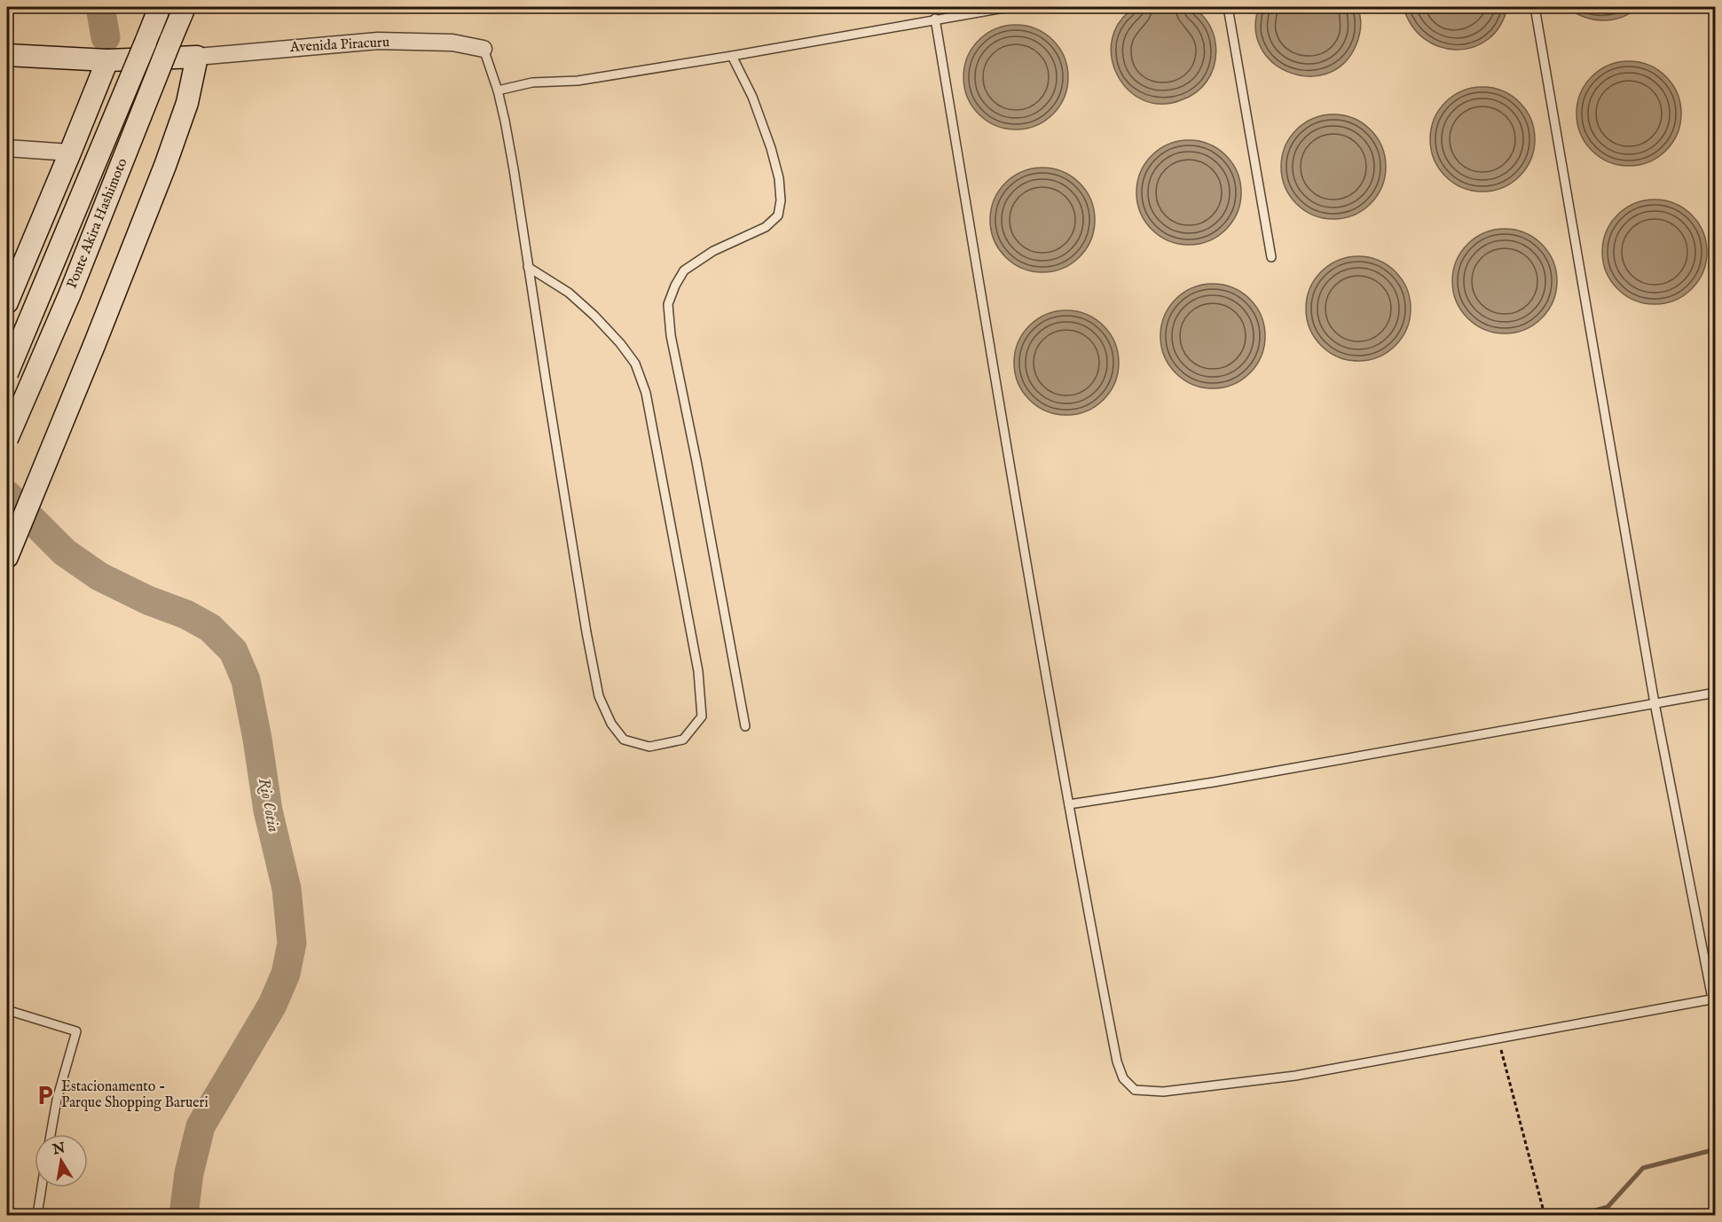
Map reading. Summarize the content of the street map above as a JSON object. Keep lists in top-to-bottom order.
{
  "streets": {
    "main road": ["Ponte Akira Hashimoto"],
    "street": ["Avenida Piracuru"]
  },
  "water": ["Rio Cotia"],
  "places": {
    "parking": ["Estacionamento - Parque Shopping Barueri"]
  },
  "north": "top"
}
